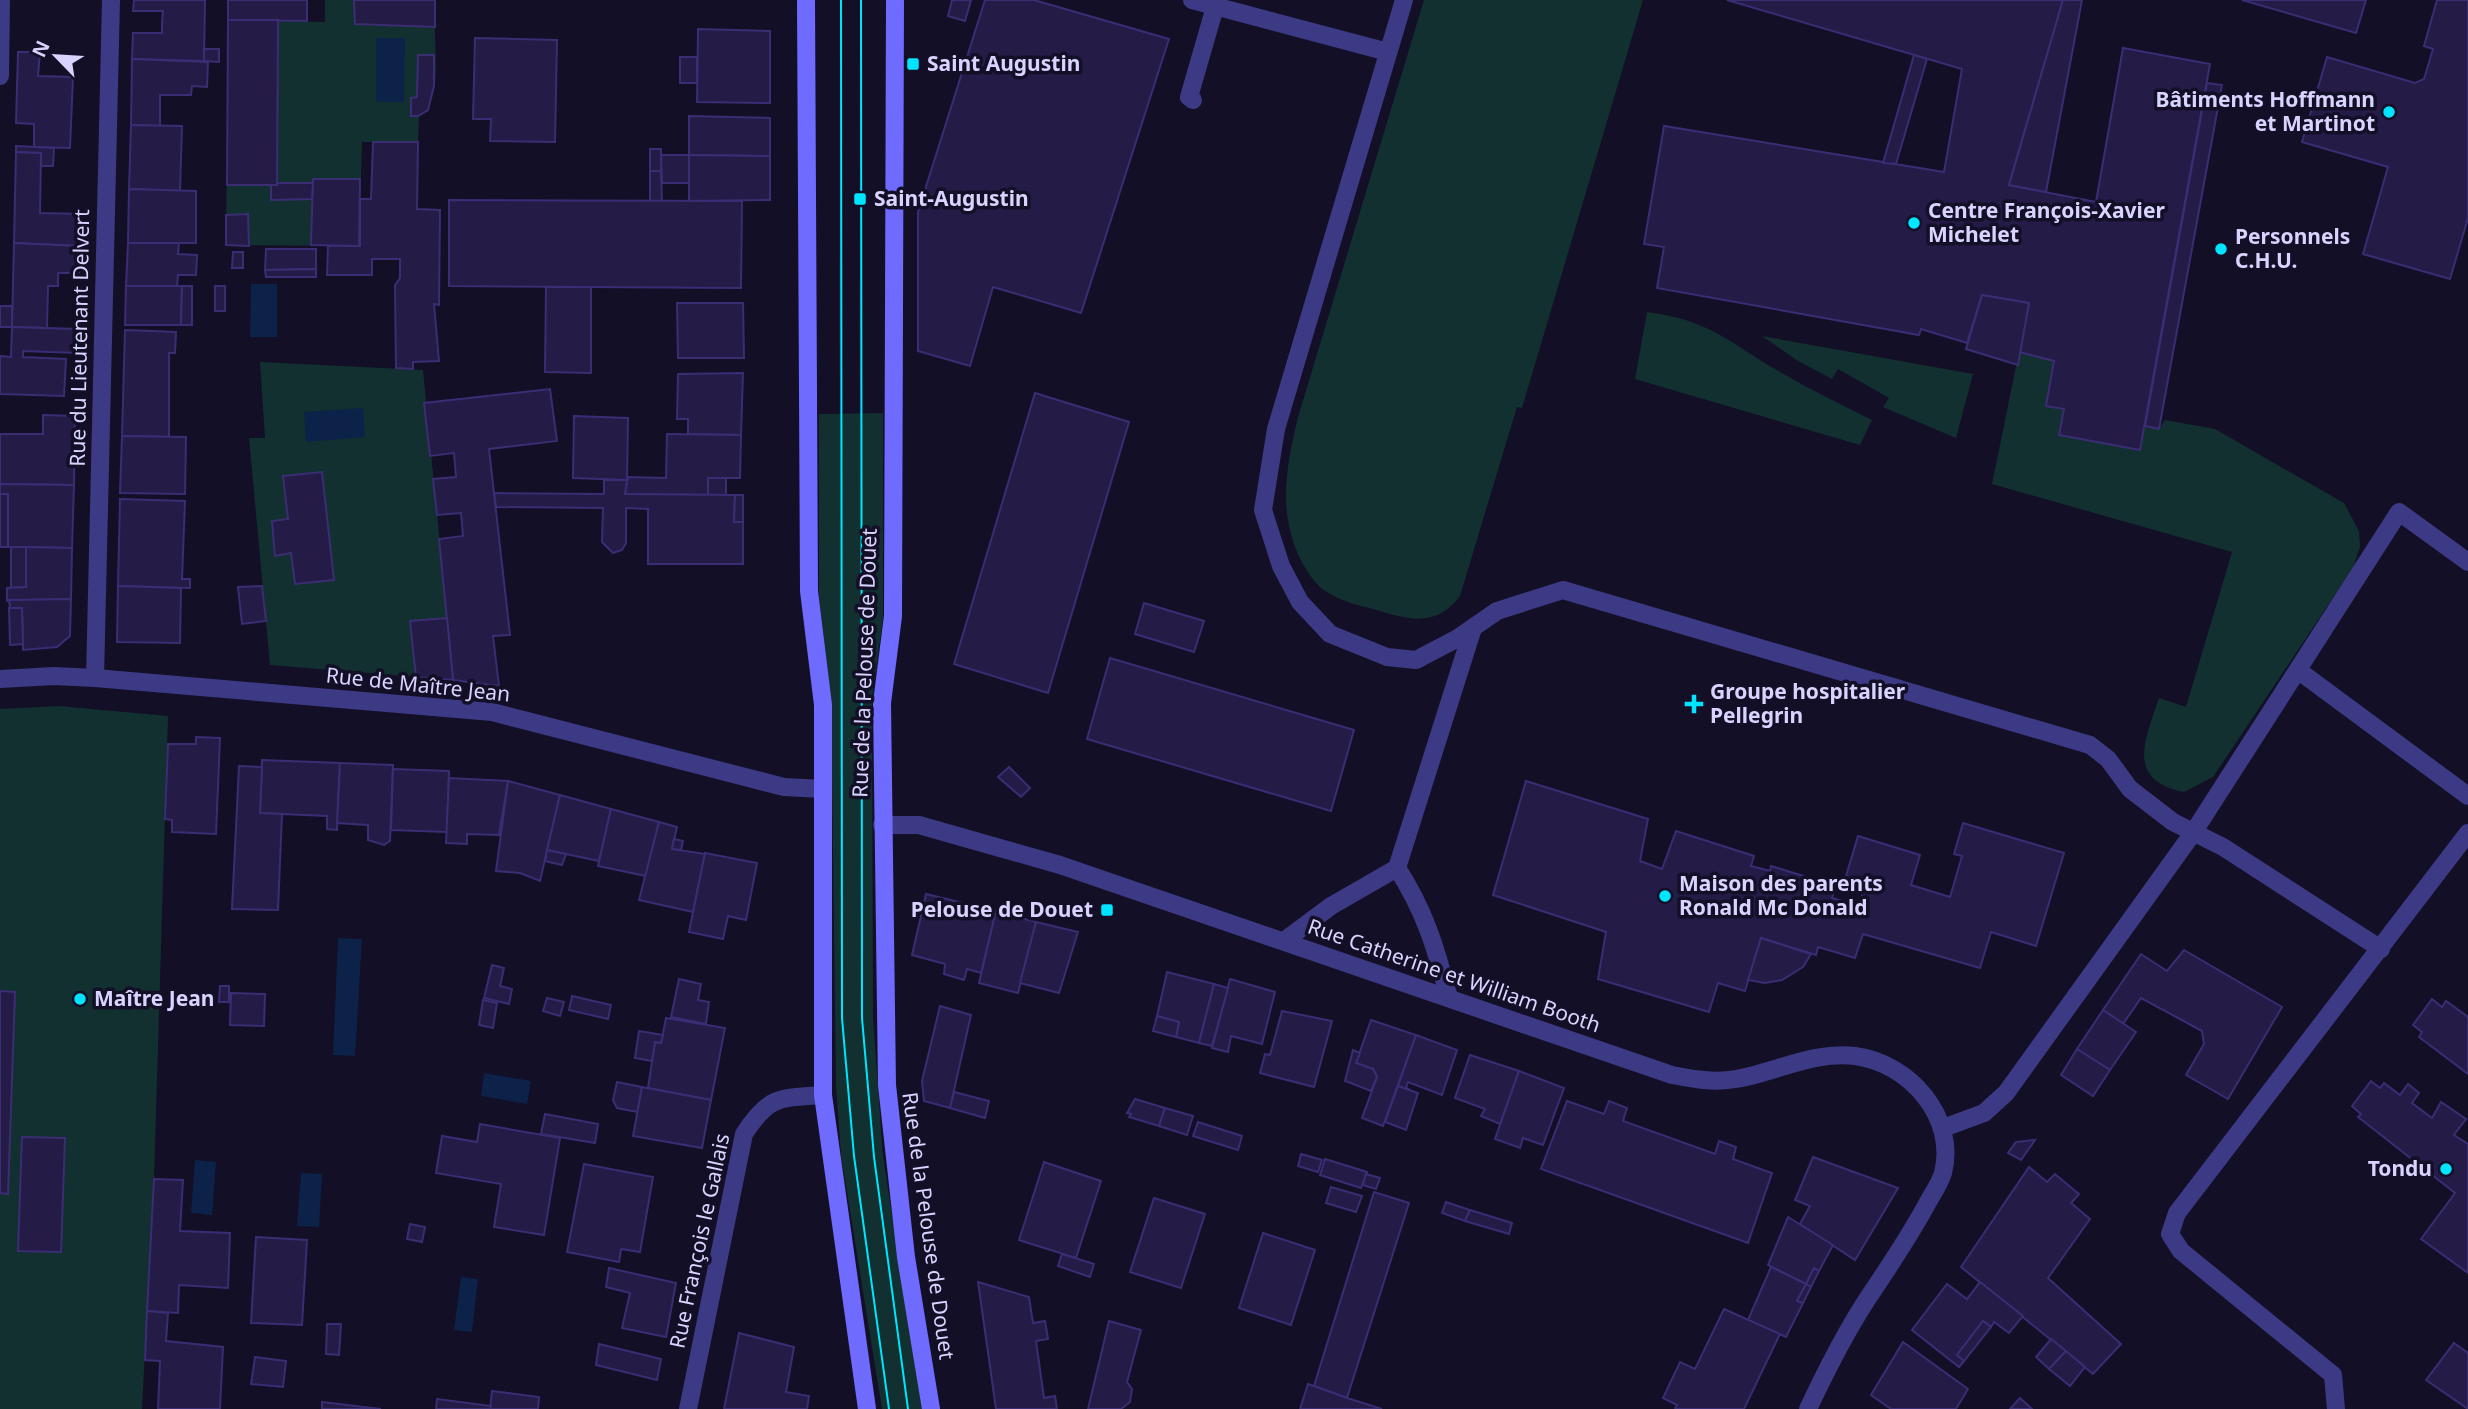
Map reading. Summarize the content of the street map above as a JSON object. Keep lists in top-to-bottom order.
{
  "streets": {
    "main road": ["Rue de la Pelouse de Douet"],
    "street": [
      "Rue du Lieutenant Delvert",
      "Rue de Maître Jean",
      "Rue Catherine et William Booth",
      "Rue François le Gallais"
    ]
  },
  "crossings": [
    ["Rue du Lieutenant Delvert", "Rue de Maître Jean"],
    ["Rue de la Pelouse de Douet", "Rue de Maître Jean"],
    ["Rue de la Pelouse de Douet", "Rue Catherine et William Booth"],
    ["Rue de la Pelouse de Douet", "Rue François le Gallais"]
  ],
  "places": {
    "transit": ["Saint Augustin", "Saint-Augustin", "Pelouse de Douet"],
    "other": [
      "Bâtiments Hoffmann et Martinot",
      "Centre François-Xavier Michelet",
      "Personnels C.H.U.",
      "Maison des parents Ronald Mc Donald",
      "Maître Jean",
      "Tondu"
    ],
    "health": ["Groupe hospitalier Pellegrin"]
  },
  "north": "top left"
}
